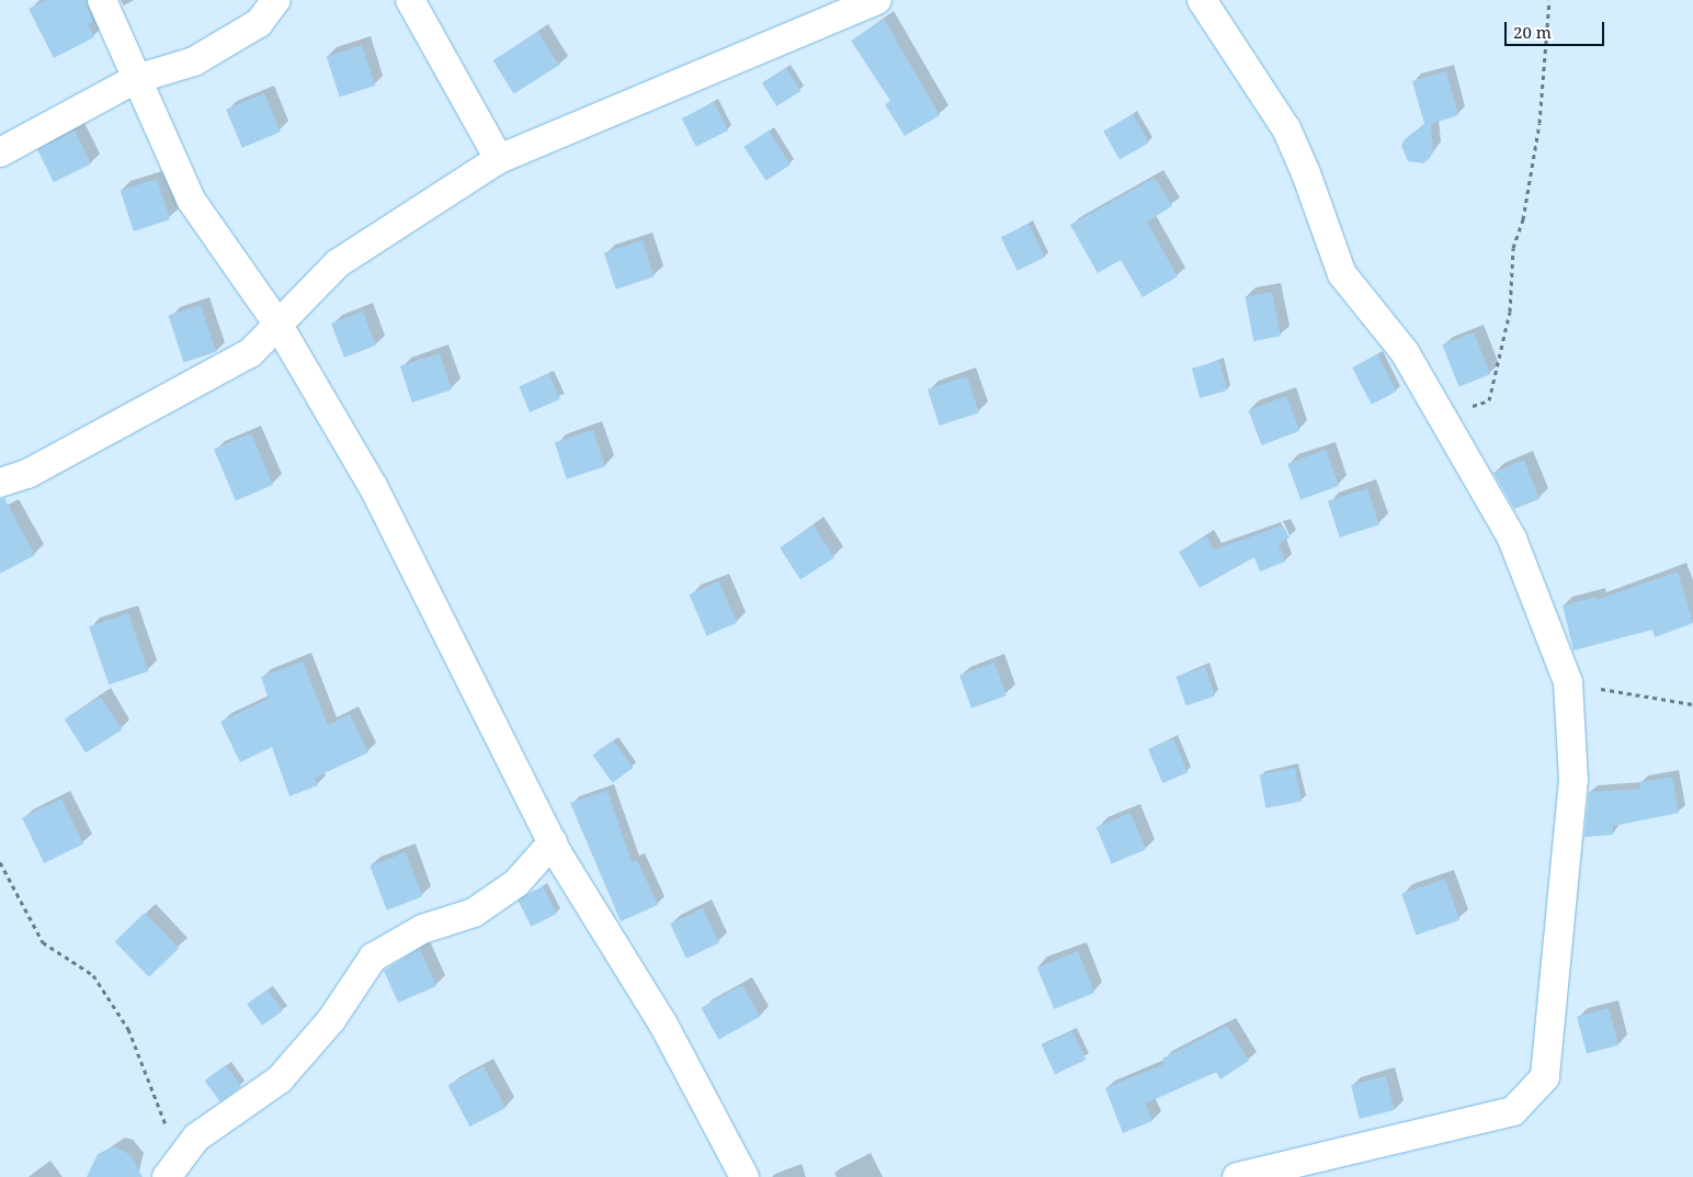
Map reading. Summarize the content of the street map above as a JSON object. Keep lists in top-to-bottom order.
{
  "scale_bar": "20 m"
}
